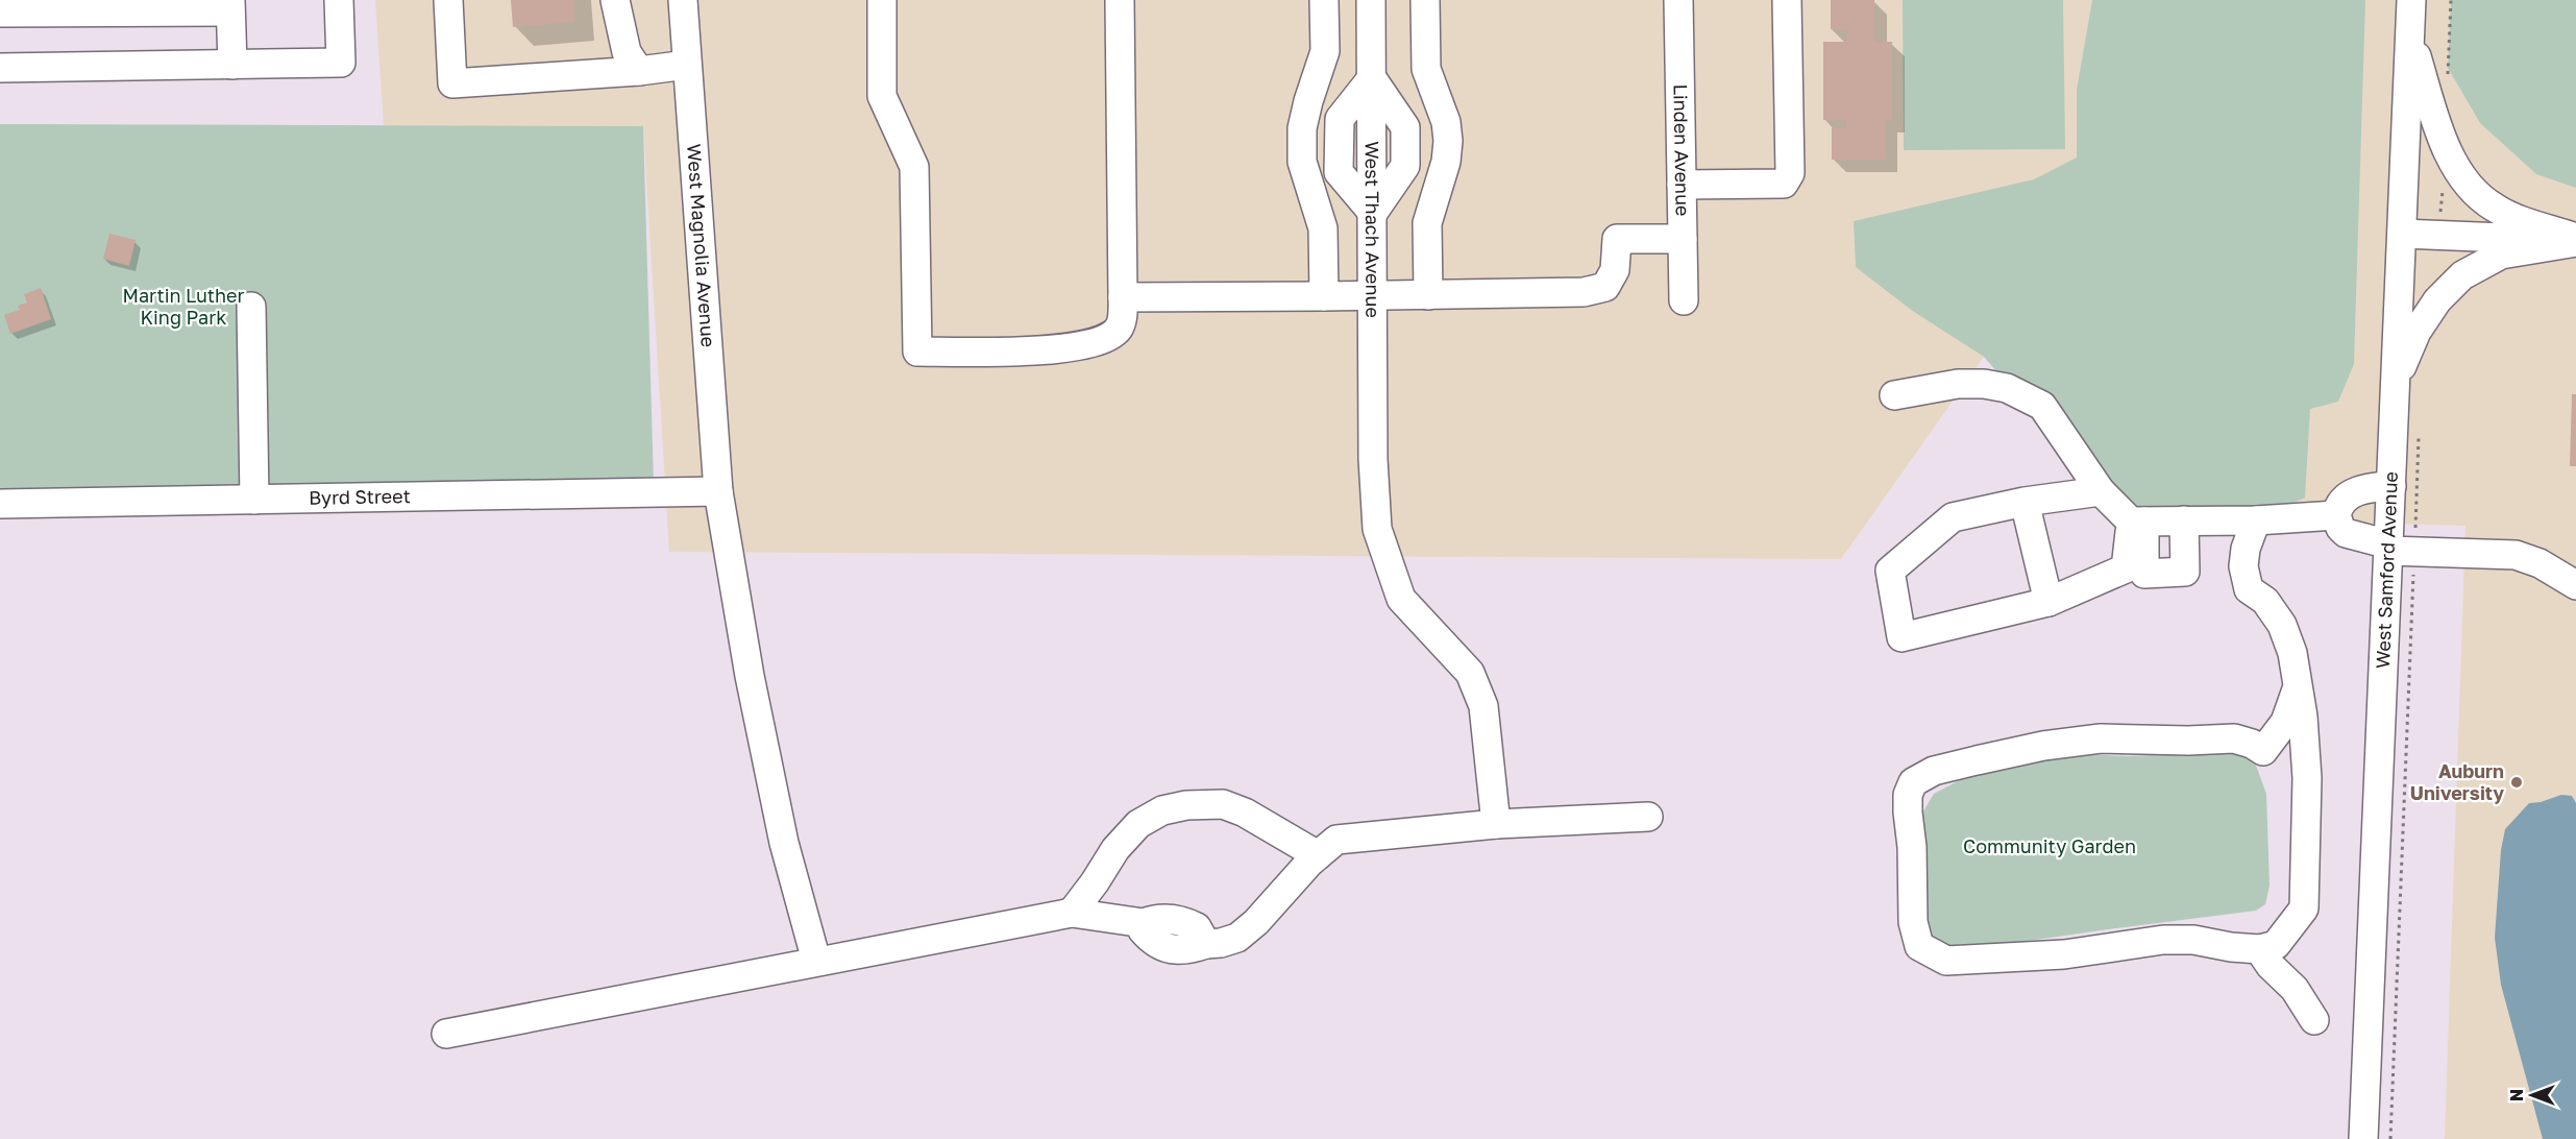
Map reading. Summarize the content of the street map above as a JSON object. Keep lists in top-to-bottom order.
{
  "streets": {
    "street": [
      "Linden Avenue",
      "West Thach Avenue",
      "West Magnolia Avenue",
      "Byrd Street",
      "West Samford Avenue"
    ]
  },
  "crossings": [
    ["West Magnolia Avenue", "Byrd Street"]
  ],
  "parks": ["Martin Luther King Park", "Community Garden"],
  "places": ["Auburn University"],
  "north": "left"
}
